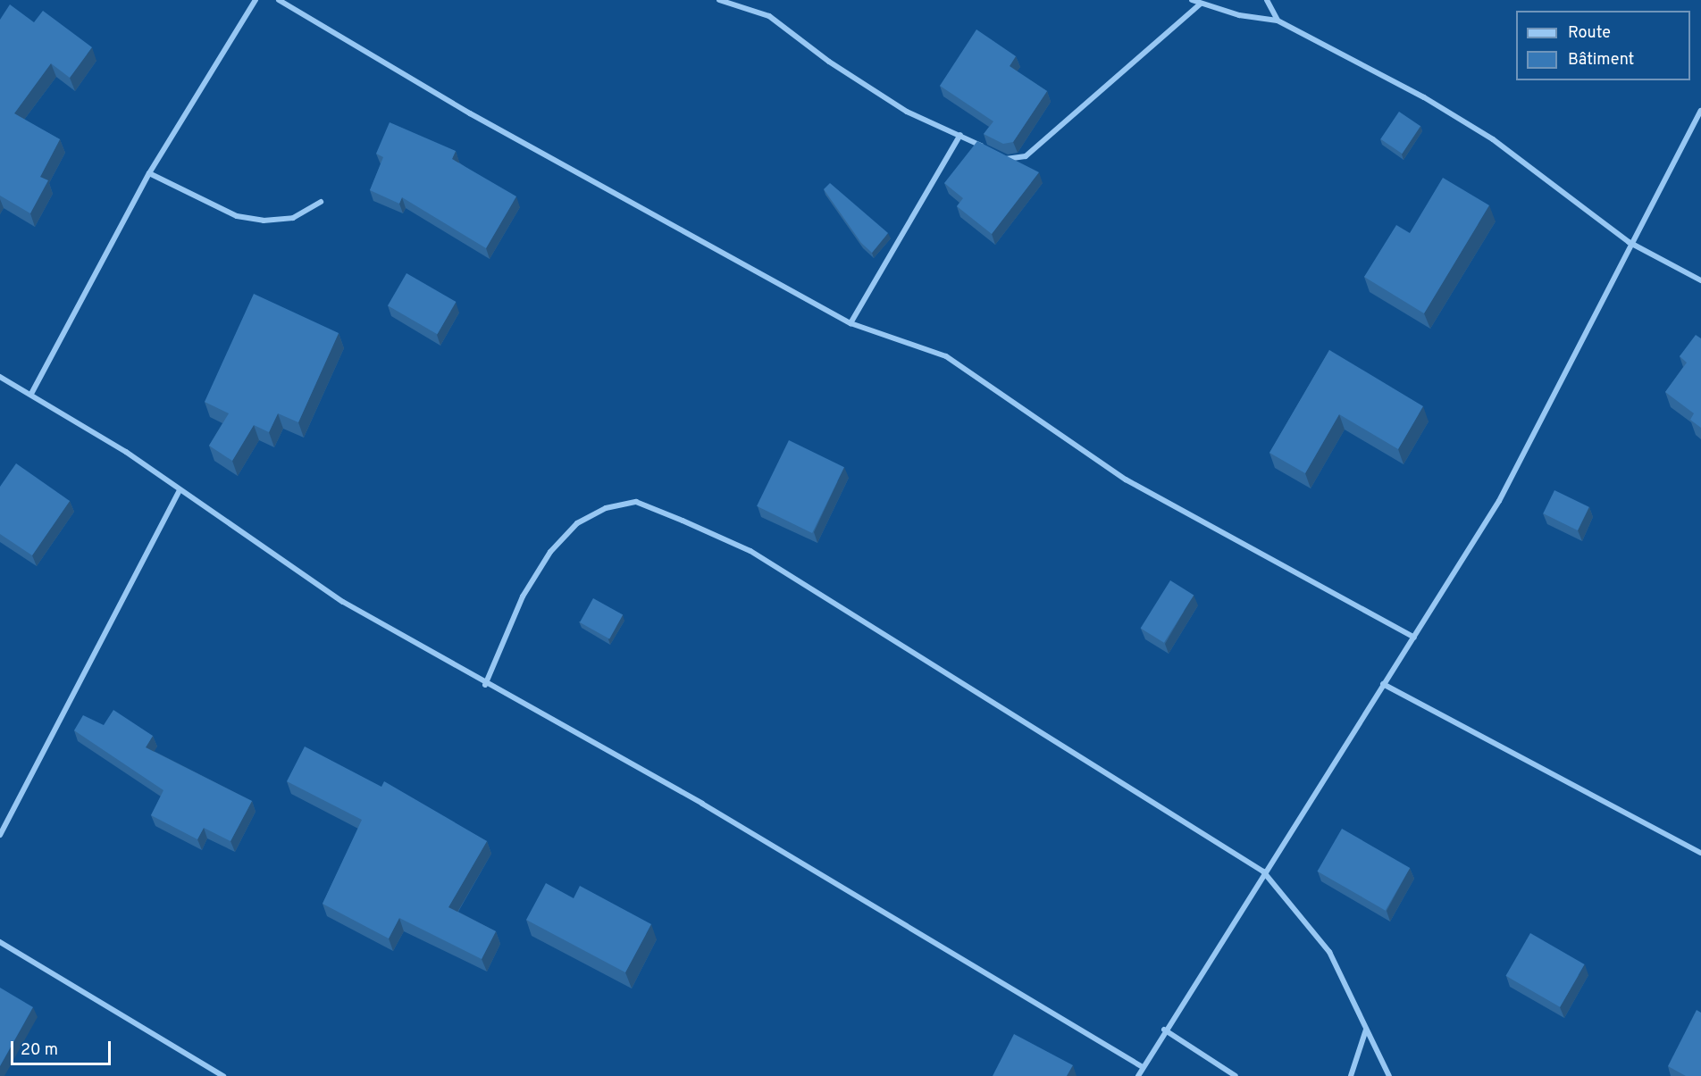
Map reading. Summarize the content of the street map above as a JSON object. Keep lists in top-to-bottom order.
{
  "legend": ["Route", "Bâtiment"],
  "scale_bar": "20 m"
}
